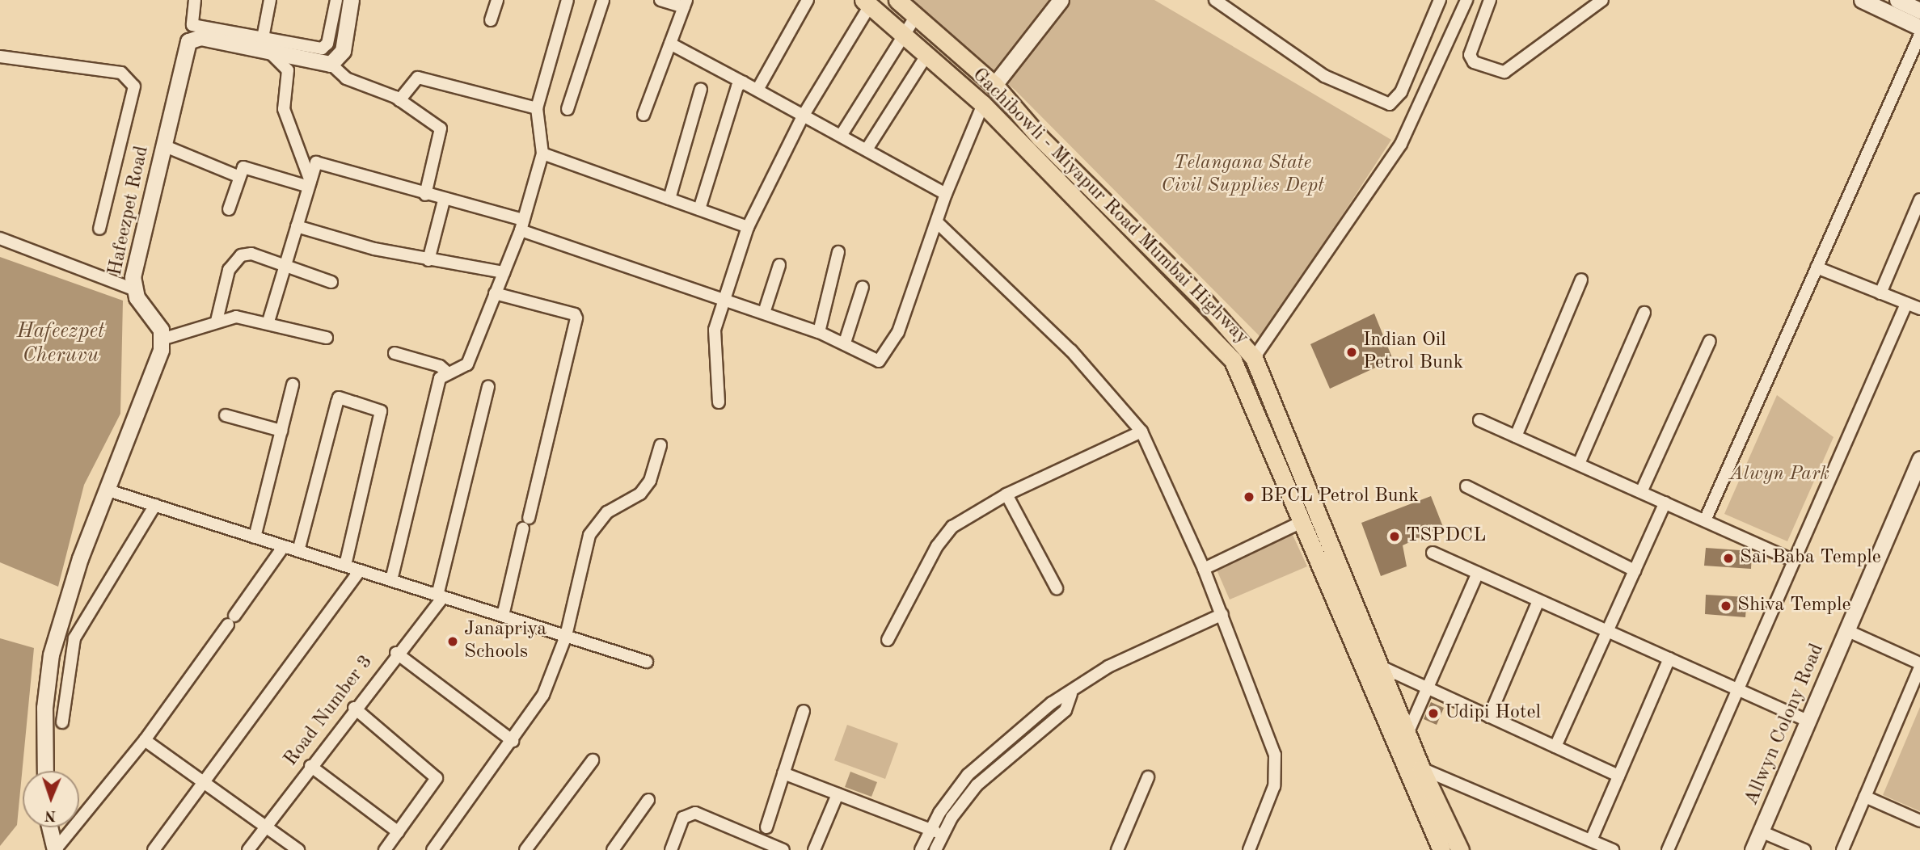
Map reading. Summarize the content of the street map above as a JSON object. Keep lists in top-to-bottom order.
{
  "streets": {
    "main road": ["Gachibowli - Miyapur Road Mumbai Highway"],
    "street": ["Hafeezpet Road", "Road Number 3", "Allwyn Colony Road"]
  },
  "water": ["Hafeezpet Cheruvu"],
  "parks": ["Telangana State Civil Supplies Dept", "Alwyn Park"],
  "places": [
    "Indian Oil Petrol Bunk",
    "BPCL Petrol Bunk",
    "TSPDCL",
    "Sai Baba Temple",
    "Shiva Temple",
    "Janapriya Schools",
    "Udipi Hotel"
  ],
  "north": "bottom"
}
